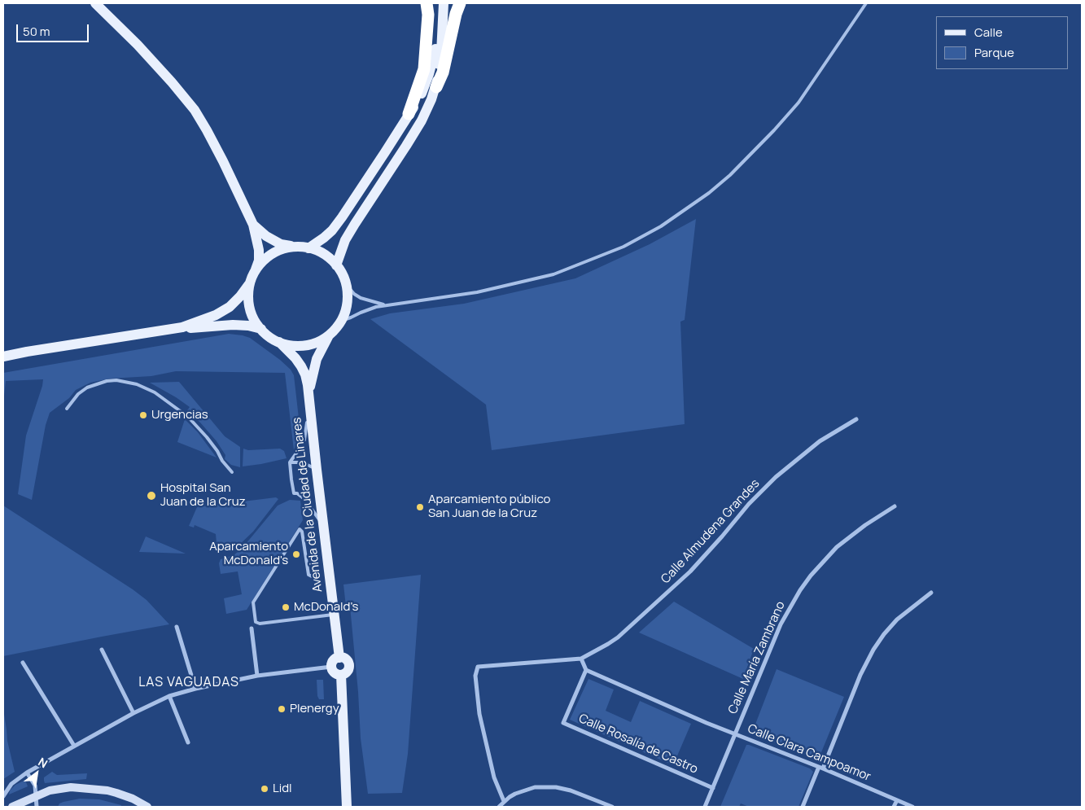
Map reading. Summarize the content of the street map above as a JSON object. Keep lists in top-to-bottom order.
{
  "streets": {
    "main road": ["Avenida de la Ciudad de Linares"],
    "street": [
      "Calle Almudena Grandes",
      "Calle María Zambrano",
      "Calle Rosalía de Castro",
      "Calle Clara Campoamor"
    ]
  },
  "crossings": [
    ["Calle María Zambrano", "Calle Rosalía de Castro"],
    ["Calle María Zambrano", "Calle Clara Campoamor"],
    ["Calle Rosalía de Castro", "Calle Clara Campoamor"]
  ],
  "districts": ["LAS VAGUADAS"],
  "places": [
    "Urgencias",
    "Hospital San Juan de la Cruz",
    "Aparcamiento público San Juan de la Cruz",
    "Aparcamiento McDonald's",
    "McDonald's",
    "Plenergy",
    "Lidl"
  ],
  "legend": ["Calle", "Parque"],
  "scale_bar": "50 m",
  "north": "top right"
}
